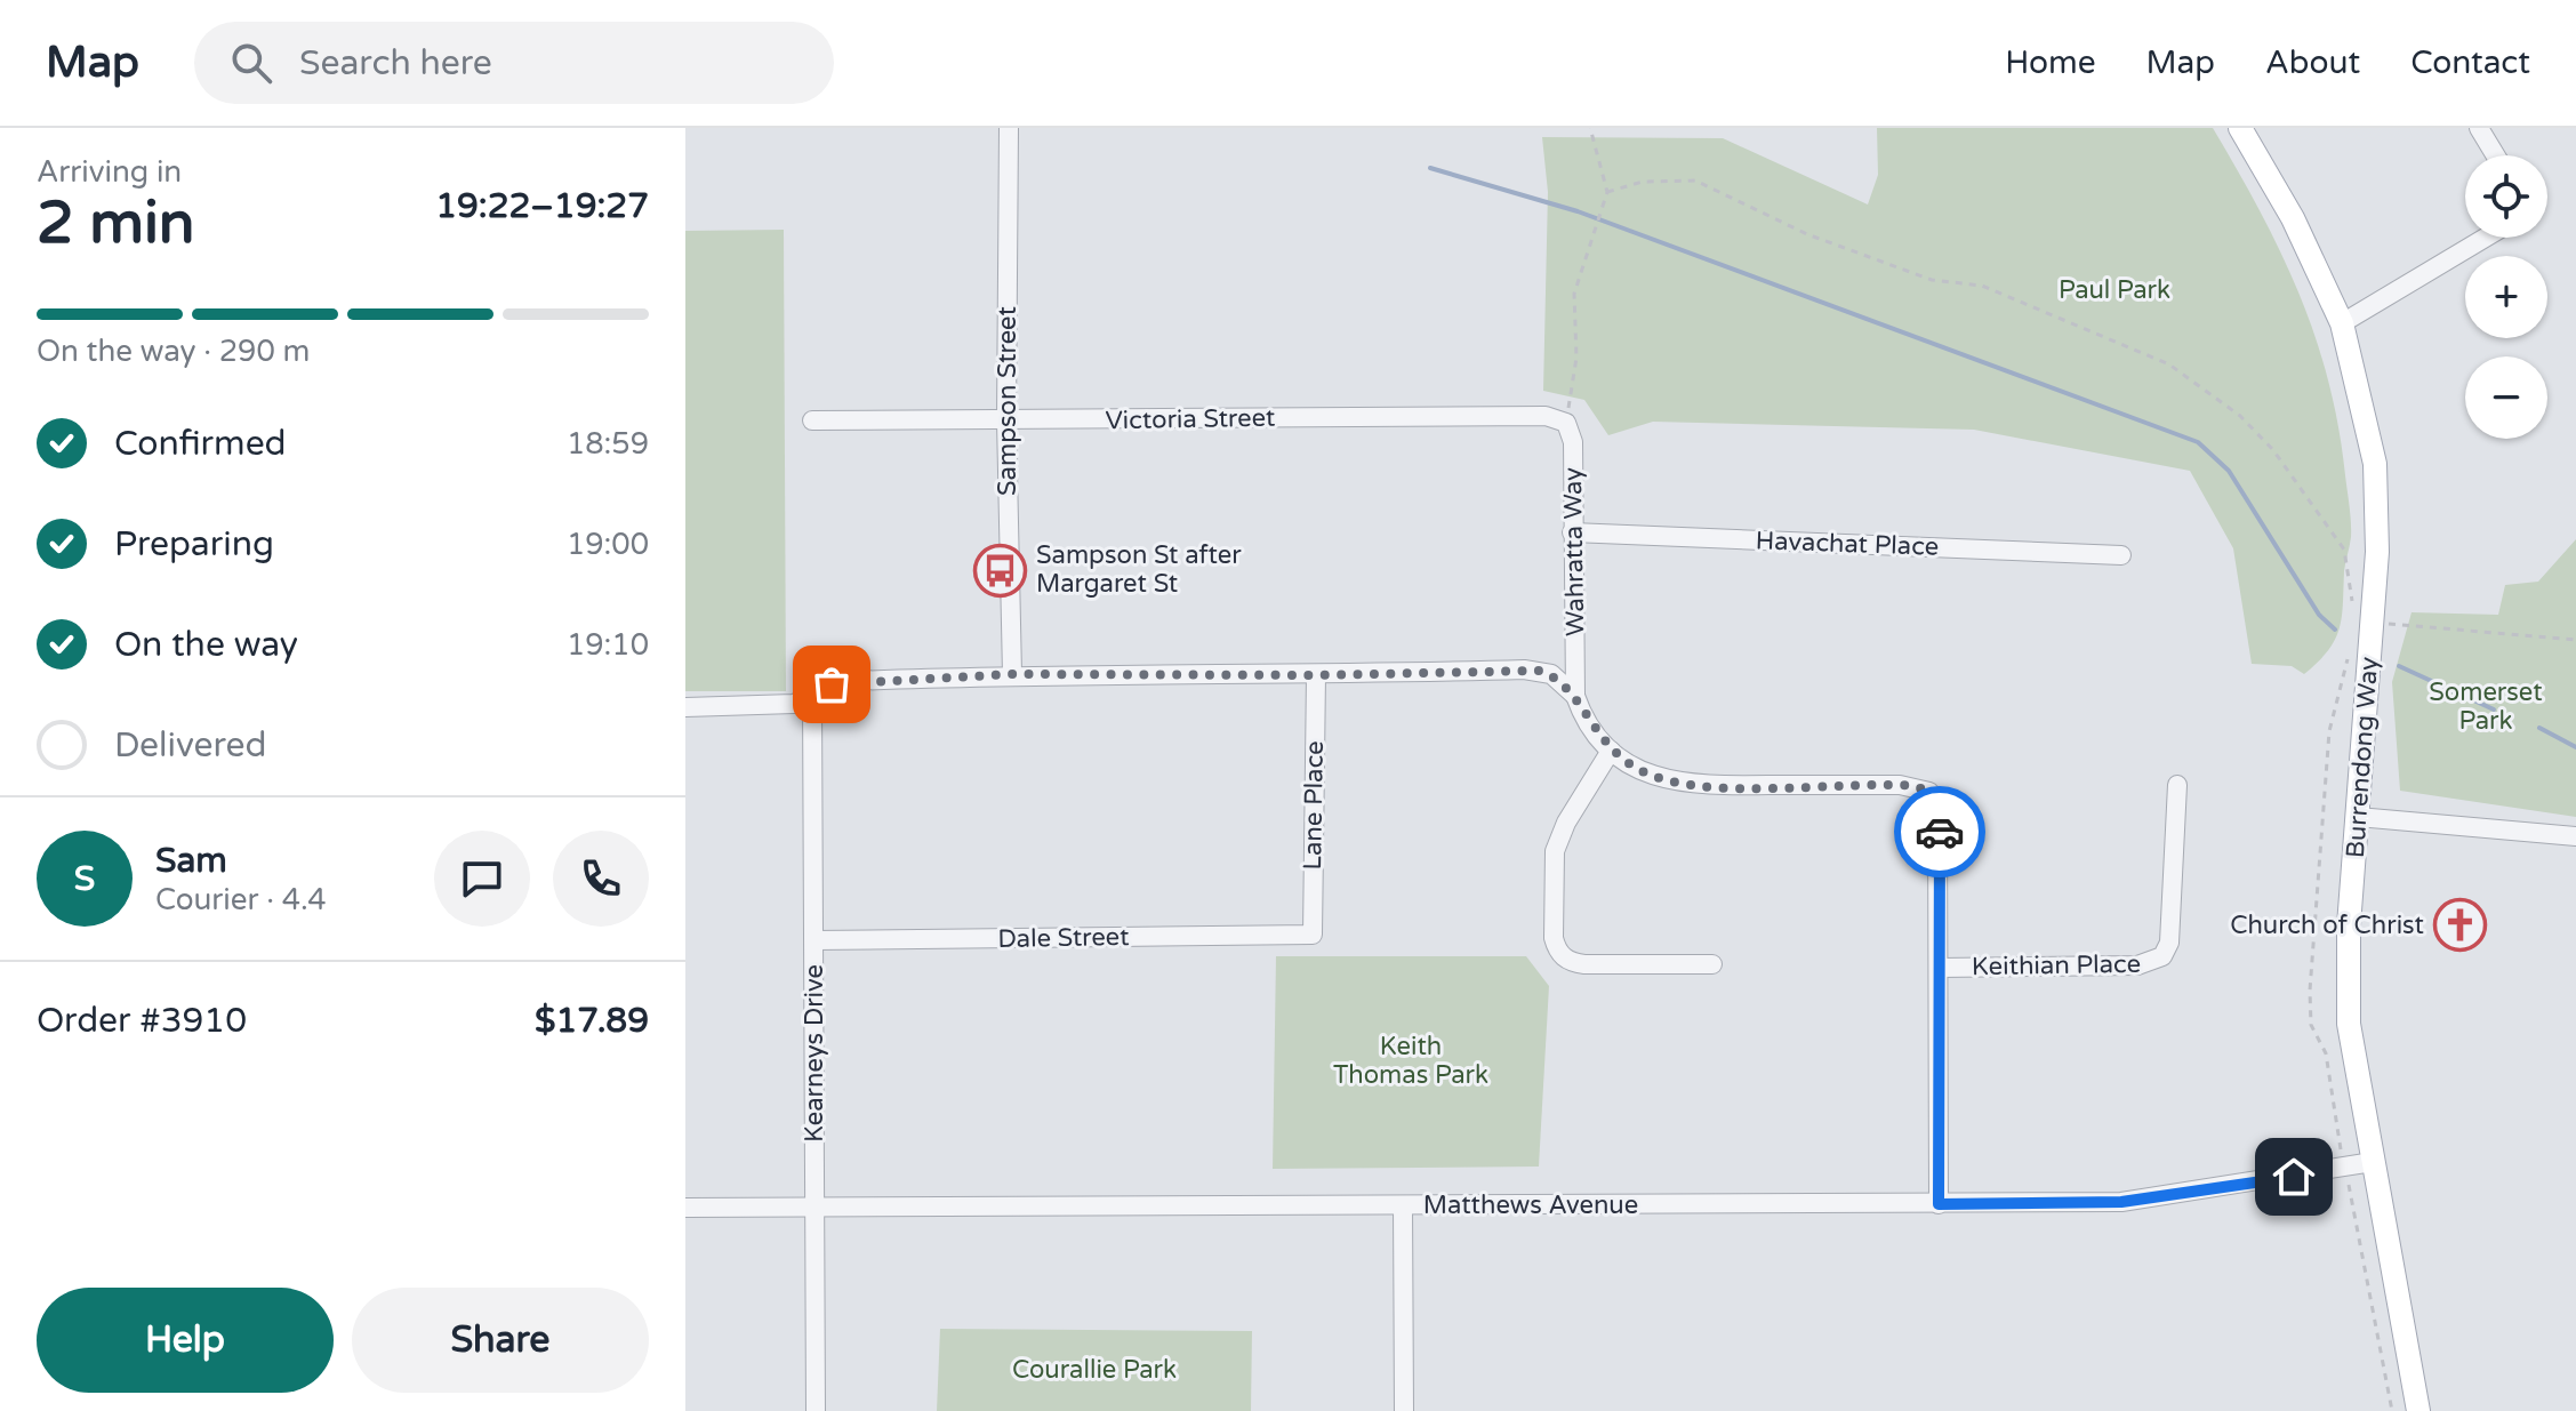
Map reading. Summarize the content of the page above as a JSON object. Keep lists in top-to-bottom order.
{
  "streets": {
    "main road": ["Burrendong Way"],
    "street": [
      "Sampson Street",
      "Victoria Street",
      "Havachat Place",
      "Wahratta Way",
      "Lane Place",
      "Dale Street",
      "Keithian Place",
      "Kearneys Drive",
      "Matthews Avenue"
    ]
  },
  "crossings": [
    ["Sampson Street", "Victoria Street"],
    ["Victoria Street", "Wahratta Way"],
    ["Havachat Place", "Wahratta Way"],
    ["Wahratta Way", "Keithian Place"],
    ["Wahratta Way", "Matthews Avenue"],
    ["Burrendong Way", "Matthews Avenue"],
    ["Lane Place", "Dale Street"],
    ["Dale Street", "Kearneys Drive"],
    ["Kearneys Drive", "Matthews Avenue"]
  ],
  "parks": [
    "Paul Park",
    "Somerset Park",
    "Keith Thomas Park",
    "Courallie Park"
  ],
  "places": {
    "bus stop": ["Sampson St after Margaret St"],
    "church": ["Church of Christ"]
  },
  "page": {
    "header": "Map",
    "search": "Search here",
    "nav": [
      "Home",
      "Map",
      "About",
      "Contact"
    ],
    "heading": ["2 min", "Arriving in", "19:22–19:27"],
    "panel": [
      "Sam",
      "Courier · 4.4",
      "Order #3910",
      "$17.89"
    ],
    "map_buttons": ["+", "−"],
    "bar": "On the way · 290 m",
    "list": [
      ["Confirmed", "18:59"],
      ["Preparing", "19:00"],
      ["On the way", "19:10"],
      "Delivered"
    ],
    "round": "S",
    "buttons": ["Help", "Share"]
  }
}
